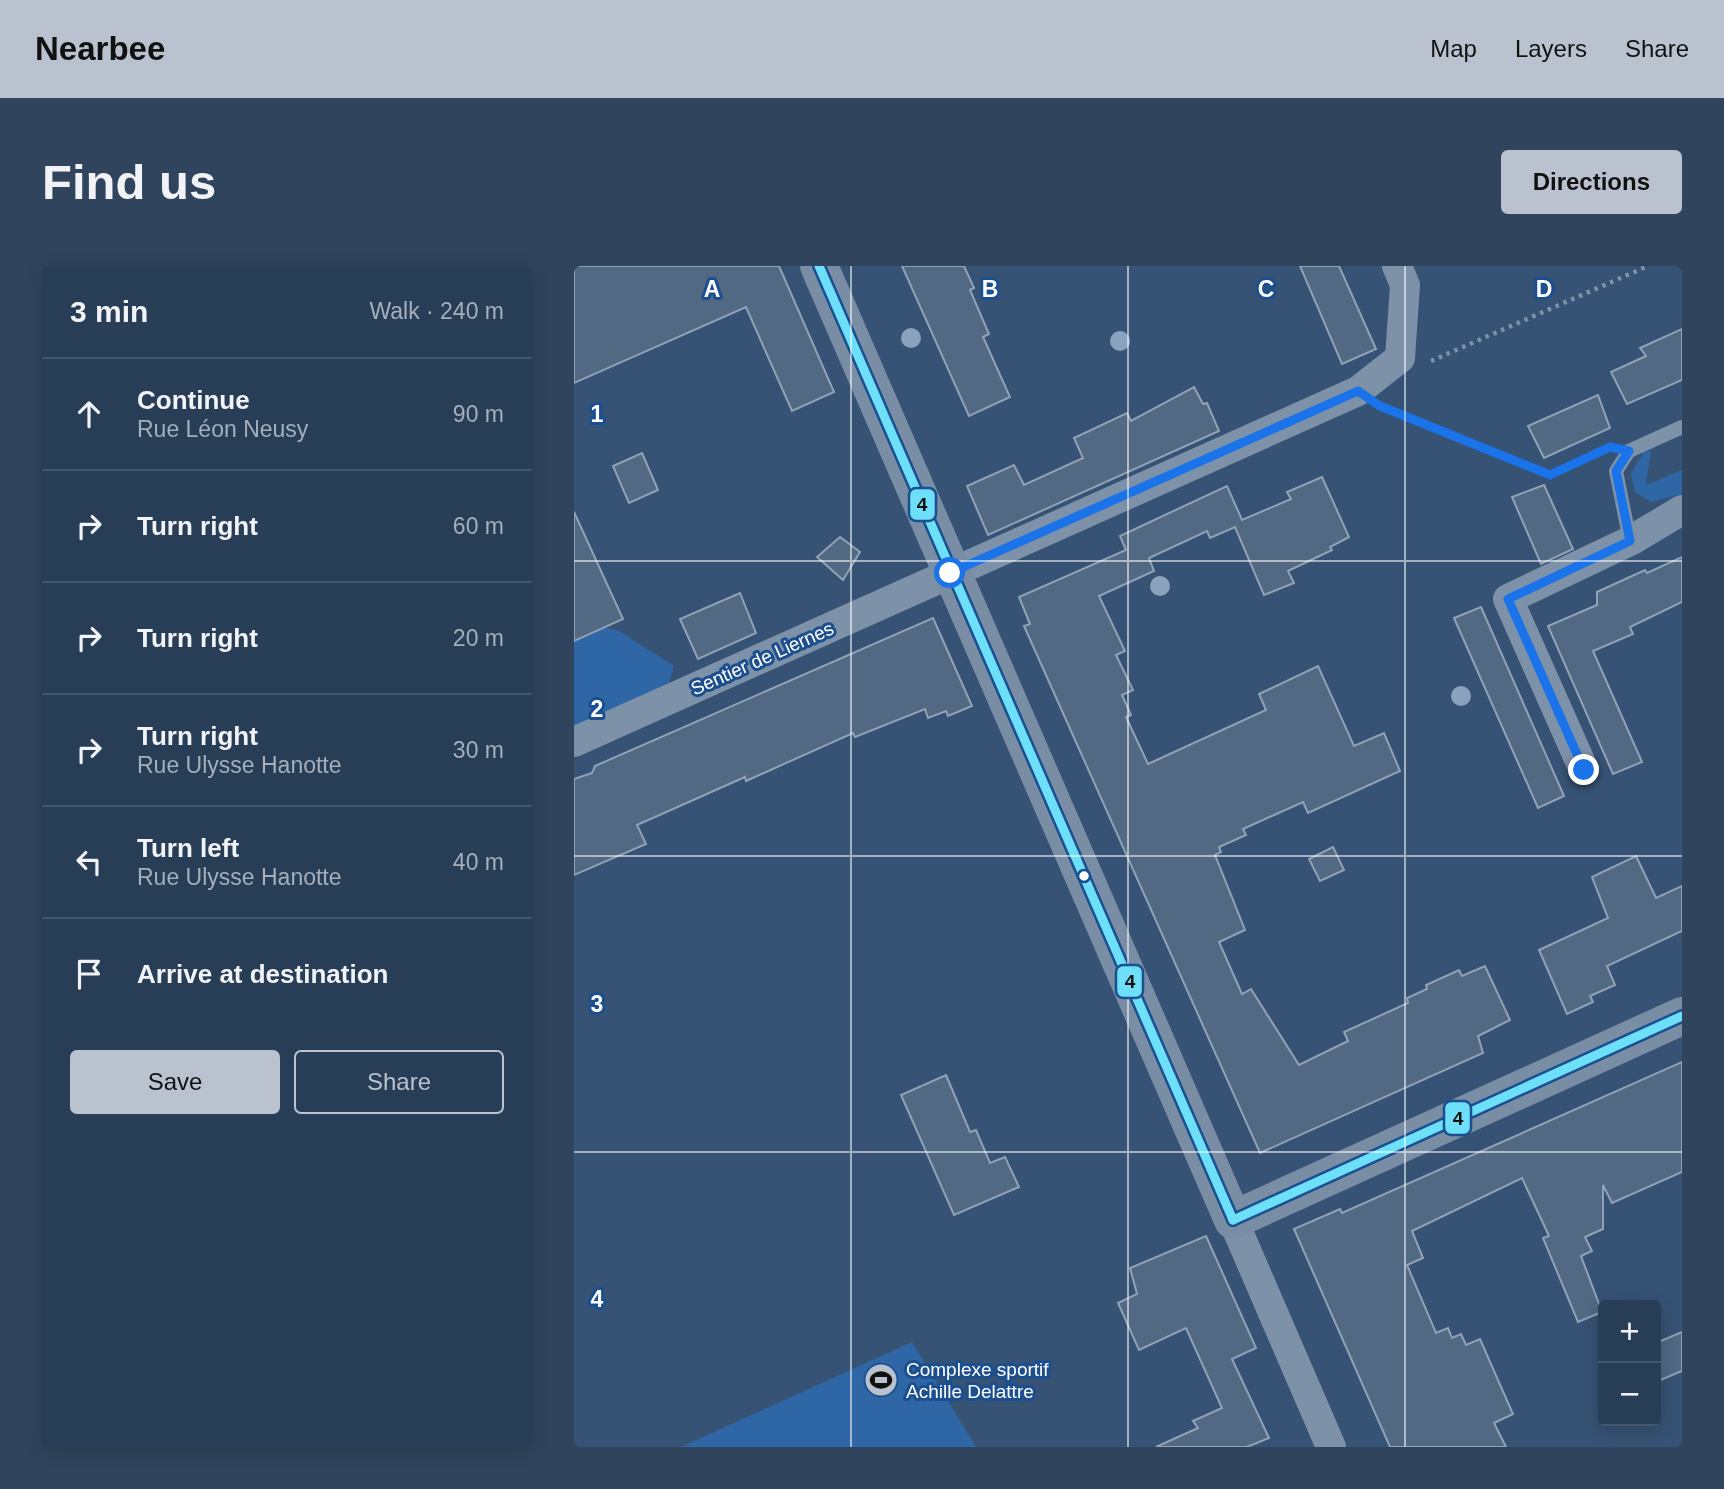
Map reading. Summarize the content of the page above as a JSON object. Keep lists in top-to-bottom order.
{
  "streets": {
    "street": ["Sentier de Liernes"]
  },
  "places": {
    "sports": ["Complexe sportif Achille Delattre"]
  },
  "lines": ["transit line 4"],
  "page": {
    "header": "Nearbee",
    "nav": ["Map", "Layers", "Share"],
    "buttons": [
      "Directions",
      ["Save", "Share"]
    ],
    "title": "Find us",
    "heading": ["3 min", "Walk · 240 m"],
    "list": [
      ["Continue", "Rue Léon Neusy", "90 m"],
      ["Turn right", "60 m"],
      ["Turn right", "20 m"],
      ["Turn right", "Rue Ulysse Hanotte", "30 m"],
      ["Turn left", "Rue Ulysse Hanotte", "40 m"],
      "Arrive at destination"
    ],
    "map_buttons": ["+", "−"]
  },
  "grid": {
    "columns": [
      "A",
      "B",
      "C",
      "D"
    ],
    "rows": [
      "1",
      "2",
      "3",
      "4"
    ]
  }
}
